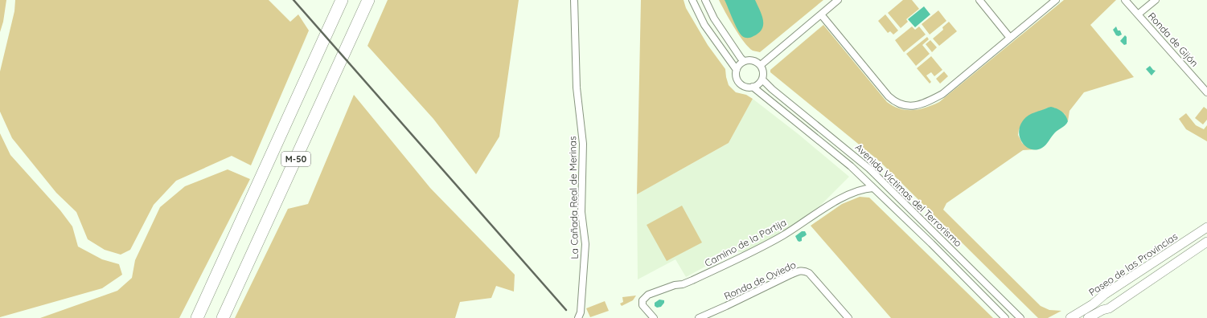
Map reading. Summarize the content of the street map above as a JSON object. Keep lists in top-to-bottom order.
{
  "streets": {
    "highway": ["M-50"],
    "street": [
      "Ronda de Gijón",
      "Avenida Víctimas del Terrorismo",
      "La Cañada Real de Merinas",
      "Camino de la Partija",
      "Paseo de las Provincias",
      "Ronda de Oviedo"
    ]
  },
  "crossings": [
    ["Avenida Víctimas del Terrorismo", "Camino de la Partija"]
  ]
}
